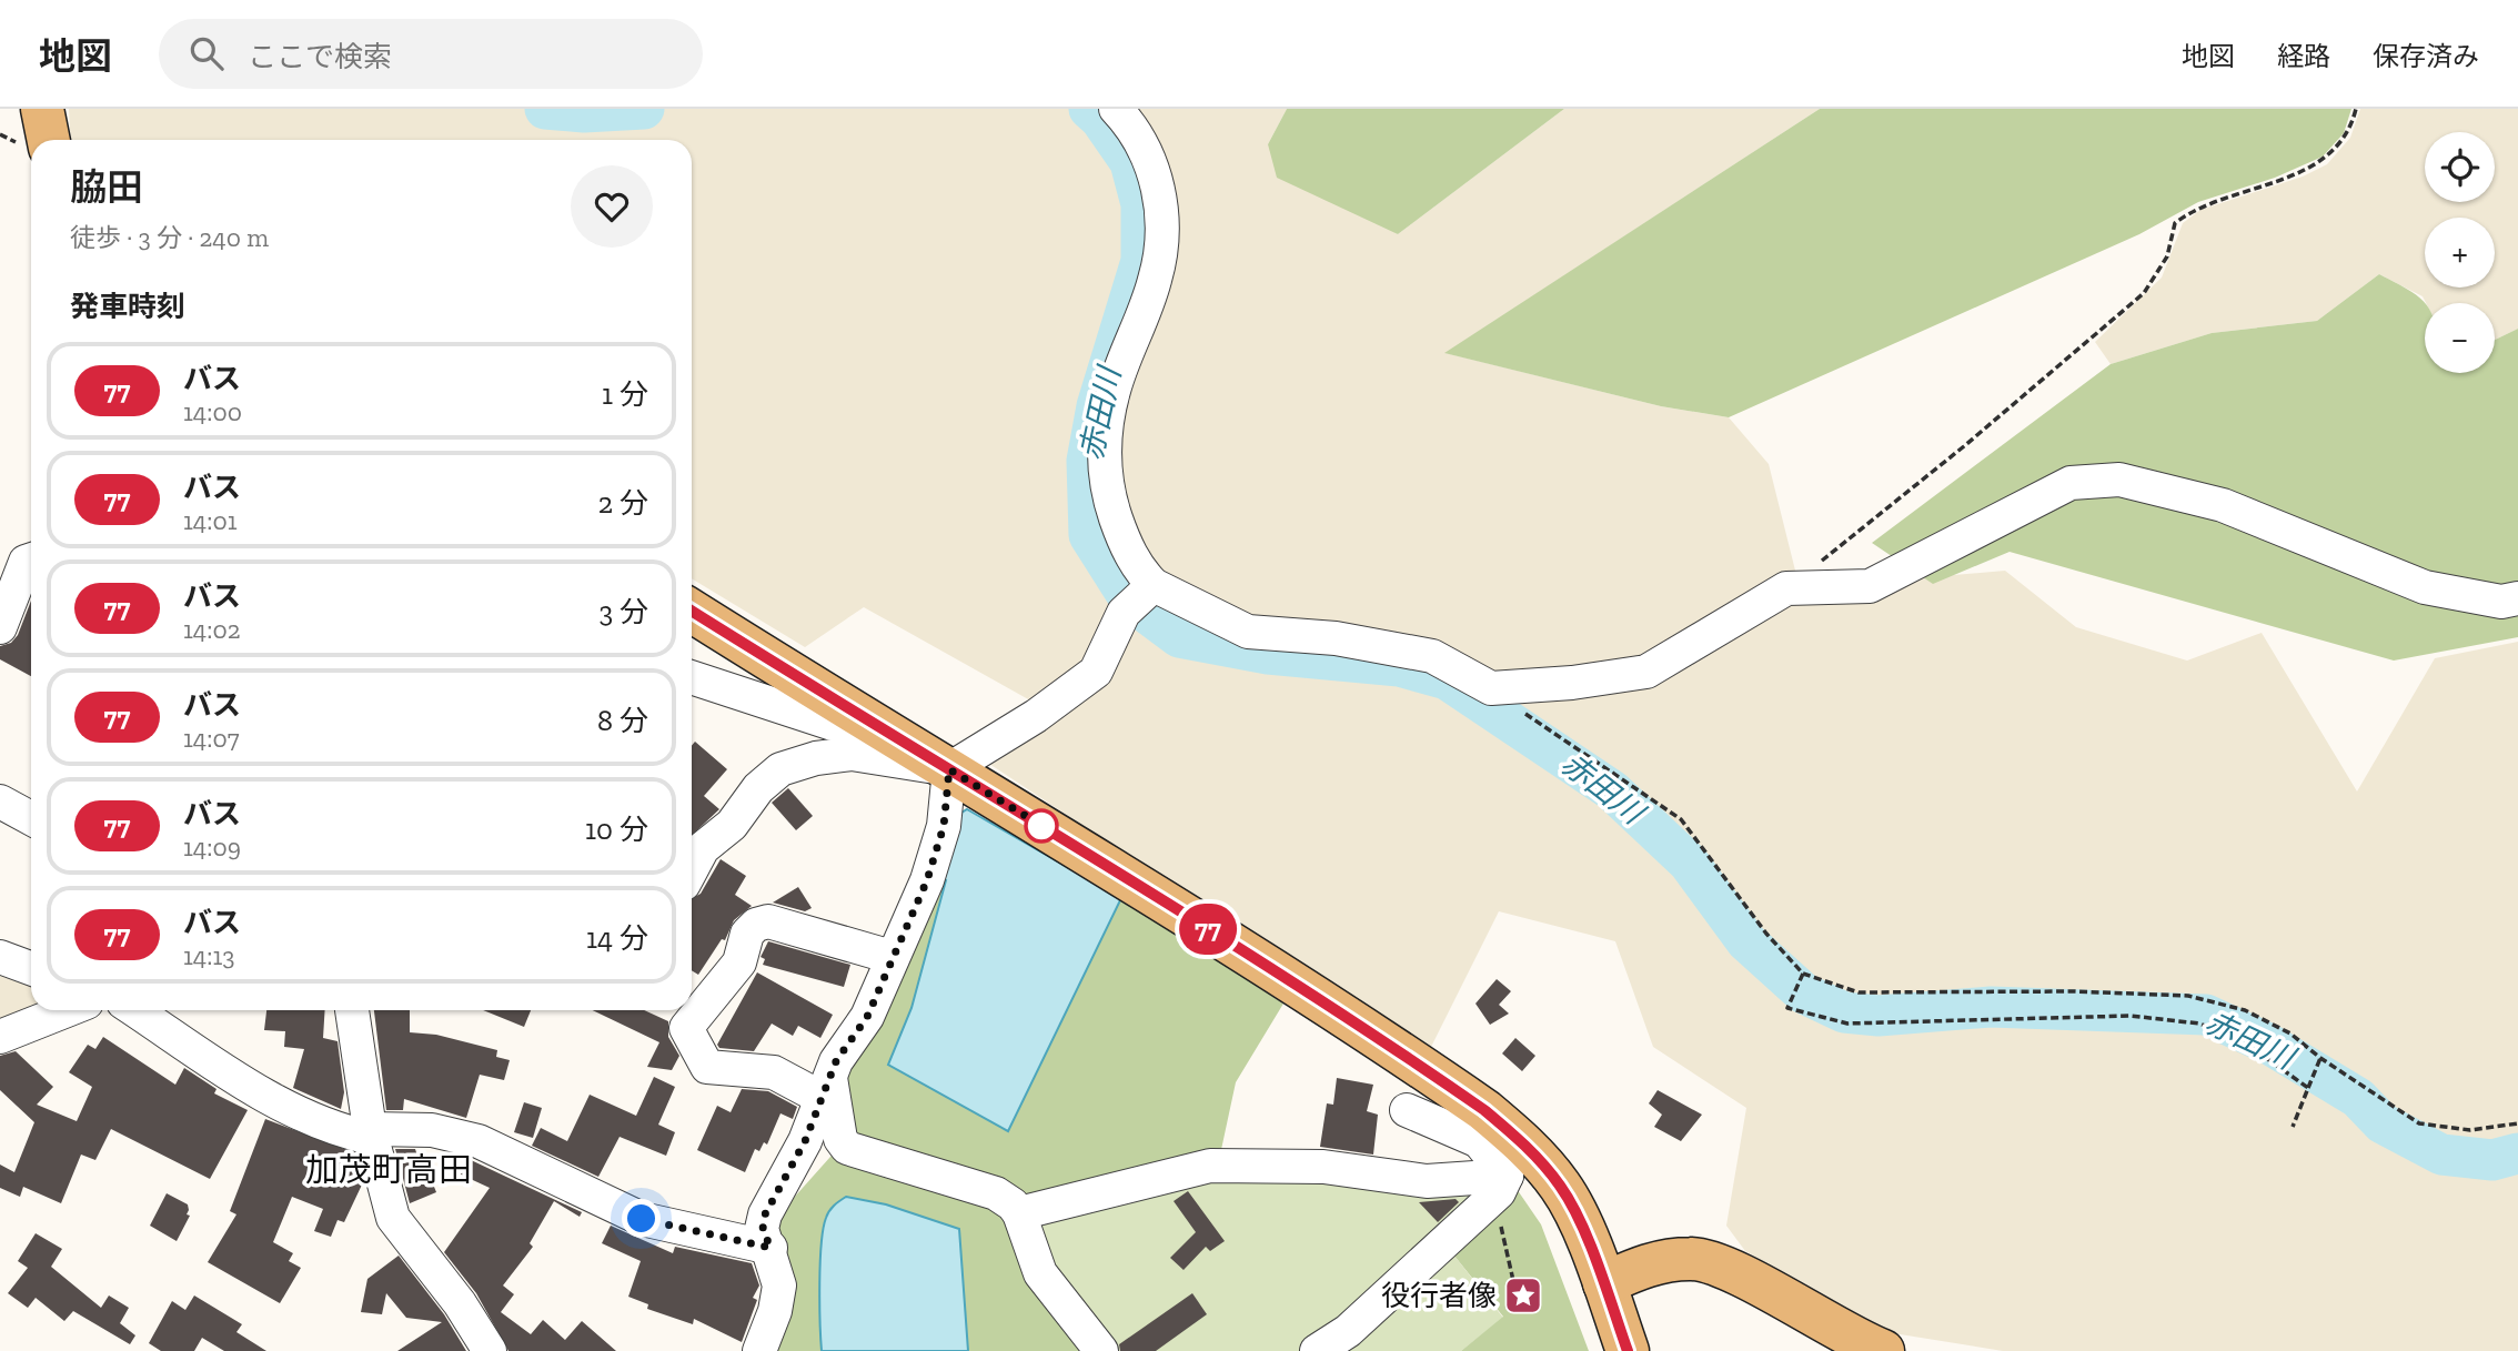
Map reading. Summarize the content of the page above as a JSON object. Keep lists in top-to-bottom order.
{
  "districts": ["加茂町高田"],
  "water": ["赤田川"],
  "places": {
    "place": ["役行者像"]
  },
  "lines": ["bus line 77"],
  "page": {
    "header": "地図",
    "search": "ここで検索",
    "nav": ["地図", "経路", "保存済み"],
    "on_map": "77",
    "map_buttons": ["+", "−"],
    "heading": [
      ["脇田", "徒歩 · 3 分 · 240 m"],
      "発車時刻"
    ],
    "list": [
      {
        "mark": "77",
        "name": "バス",
        "note": "14:00",
        "value": "1 分"
      },
      {
        "mark": "77",
        "name": "バス",
        "note": "14:01",
        "value": "2 分"
      },
      {
        "mark": "77",
        "name": "バス",
        "note": "14:02",
        "value": "3 分"
      },
      {
        "mark": "77",
        "name": "バス",
        "note": "14:07",
        "value": "8 分"
      },
      {
        "mark": "77",
        "name": "バス",
        "note": "14:09",
        "value": "10 分"
      },
      {
        "mark": "77",
        "name": "バス",
        "note": "14:13",
        "value": "14 分"
      }
    ]
  }
}
